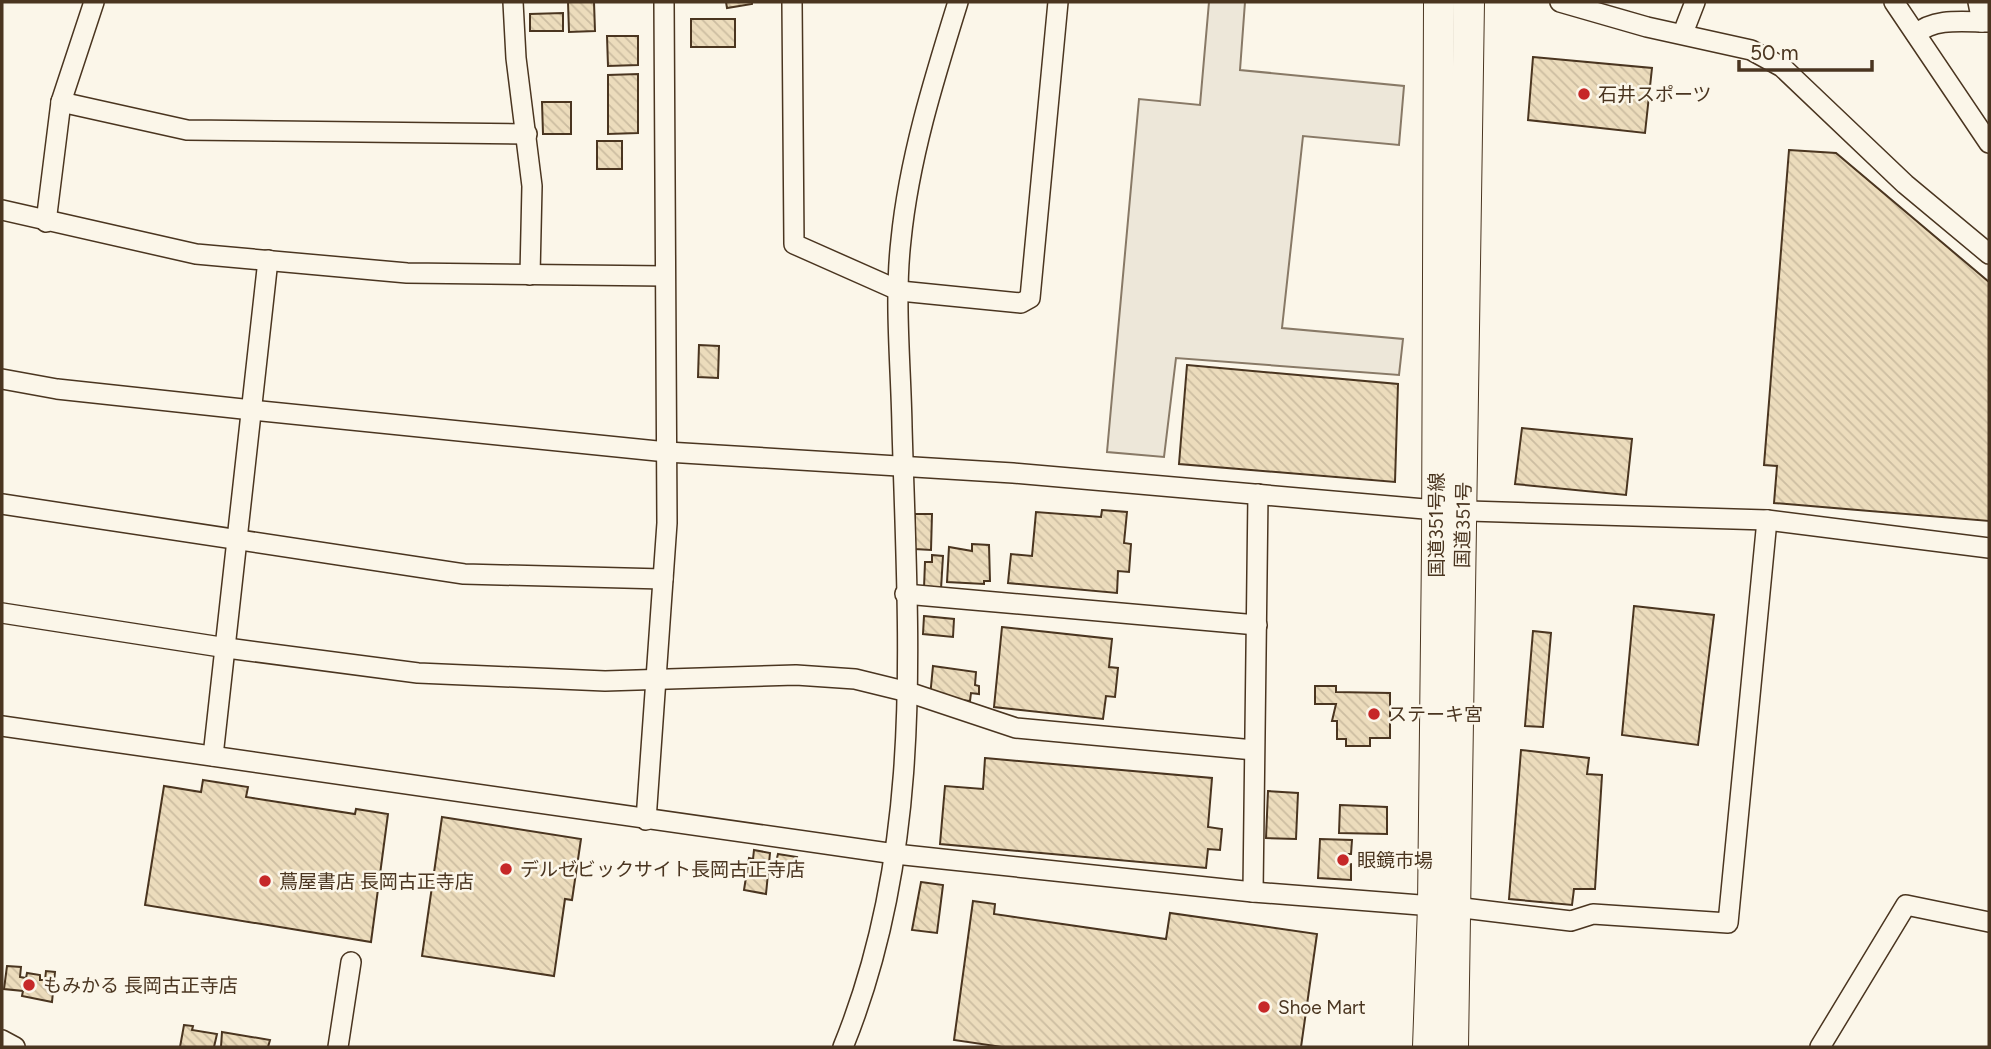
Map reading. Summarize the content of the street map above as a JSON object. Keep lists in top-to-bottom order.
{
  "streets": {
    "highway": ["国道351号線", "国道351号"]
  },
  "crossings": [
    ["国道351号線", "国道351号"]
  ],
  "places": [
    "石井スポーツ",
    "ステーキ宮",
    "眼鏡市場",
    "デルゼビックサイト長岡古正寺店",
    "蔦屋書店 長岡古正寺店",
    "もみかる 長岡古正寺店",
    "Shoe Mart"
  ],
  "scale_bar": "50 m"
}
